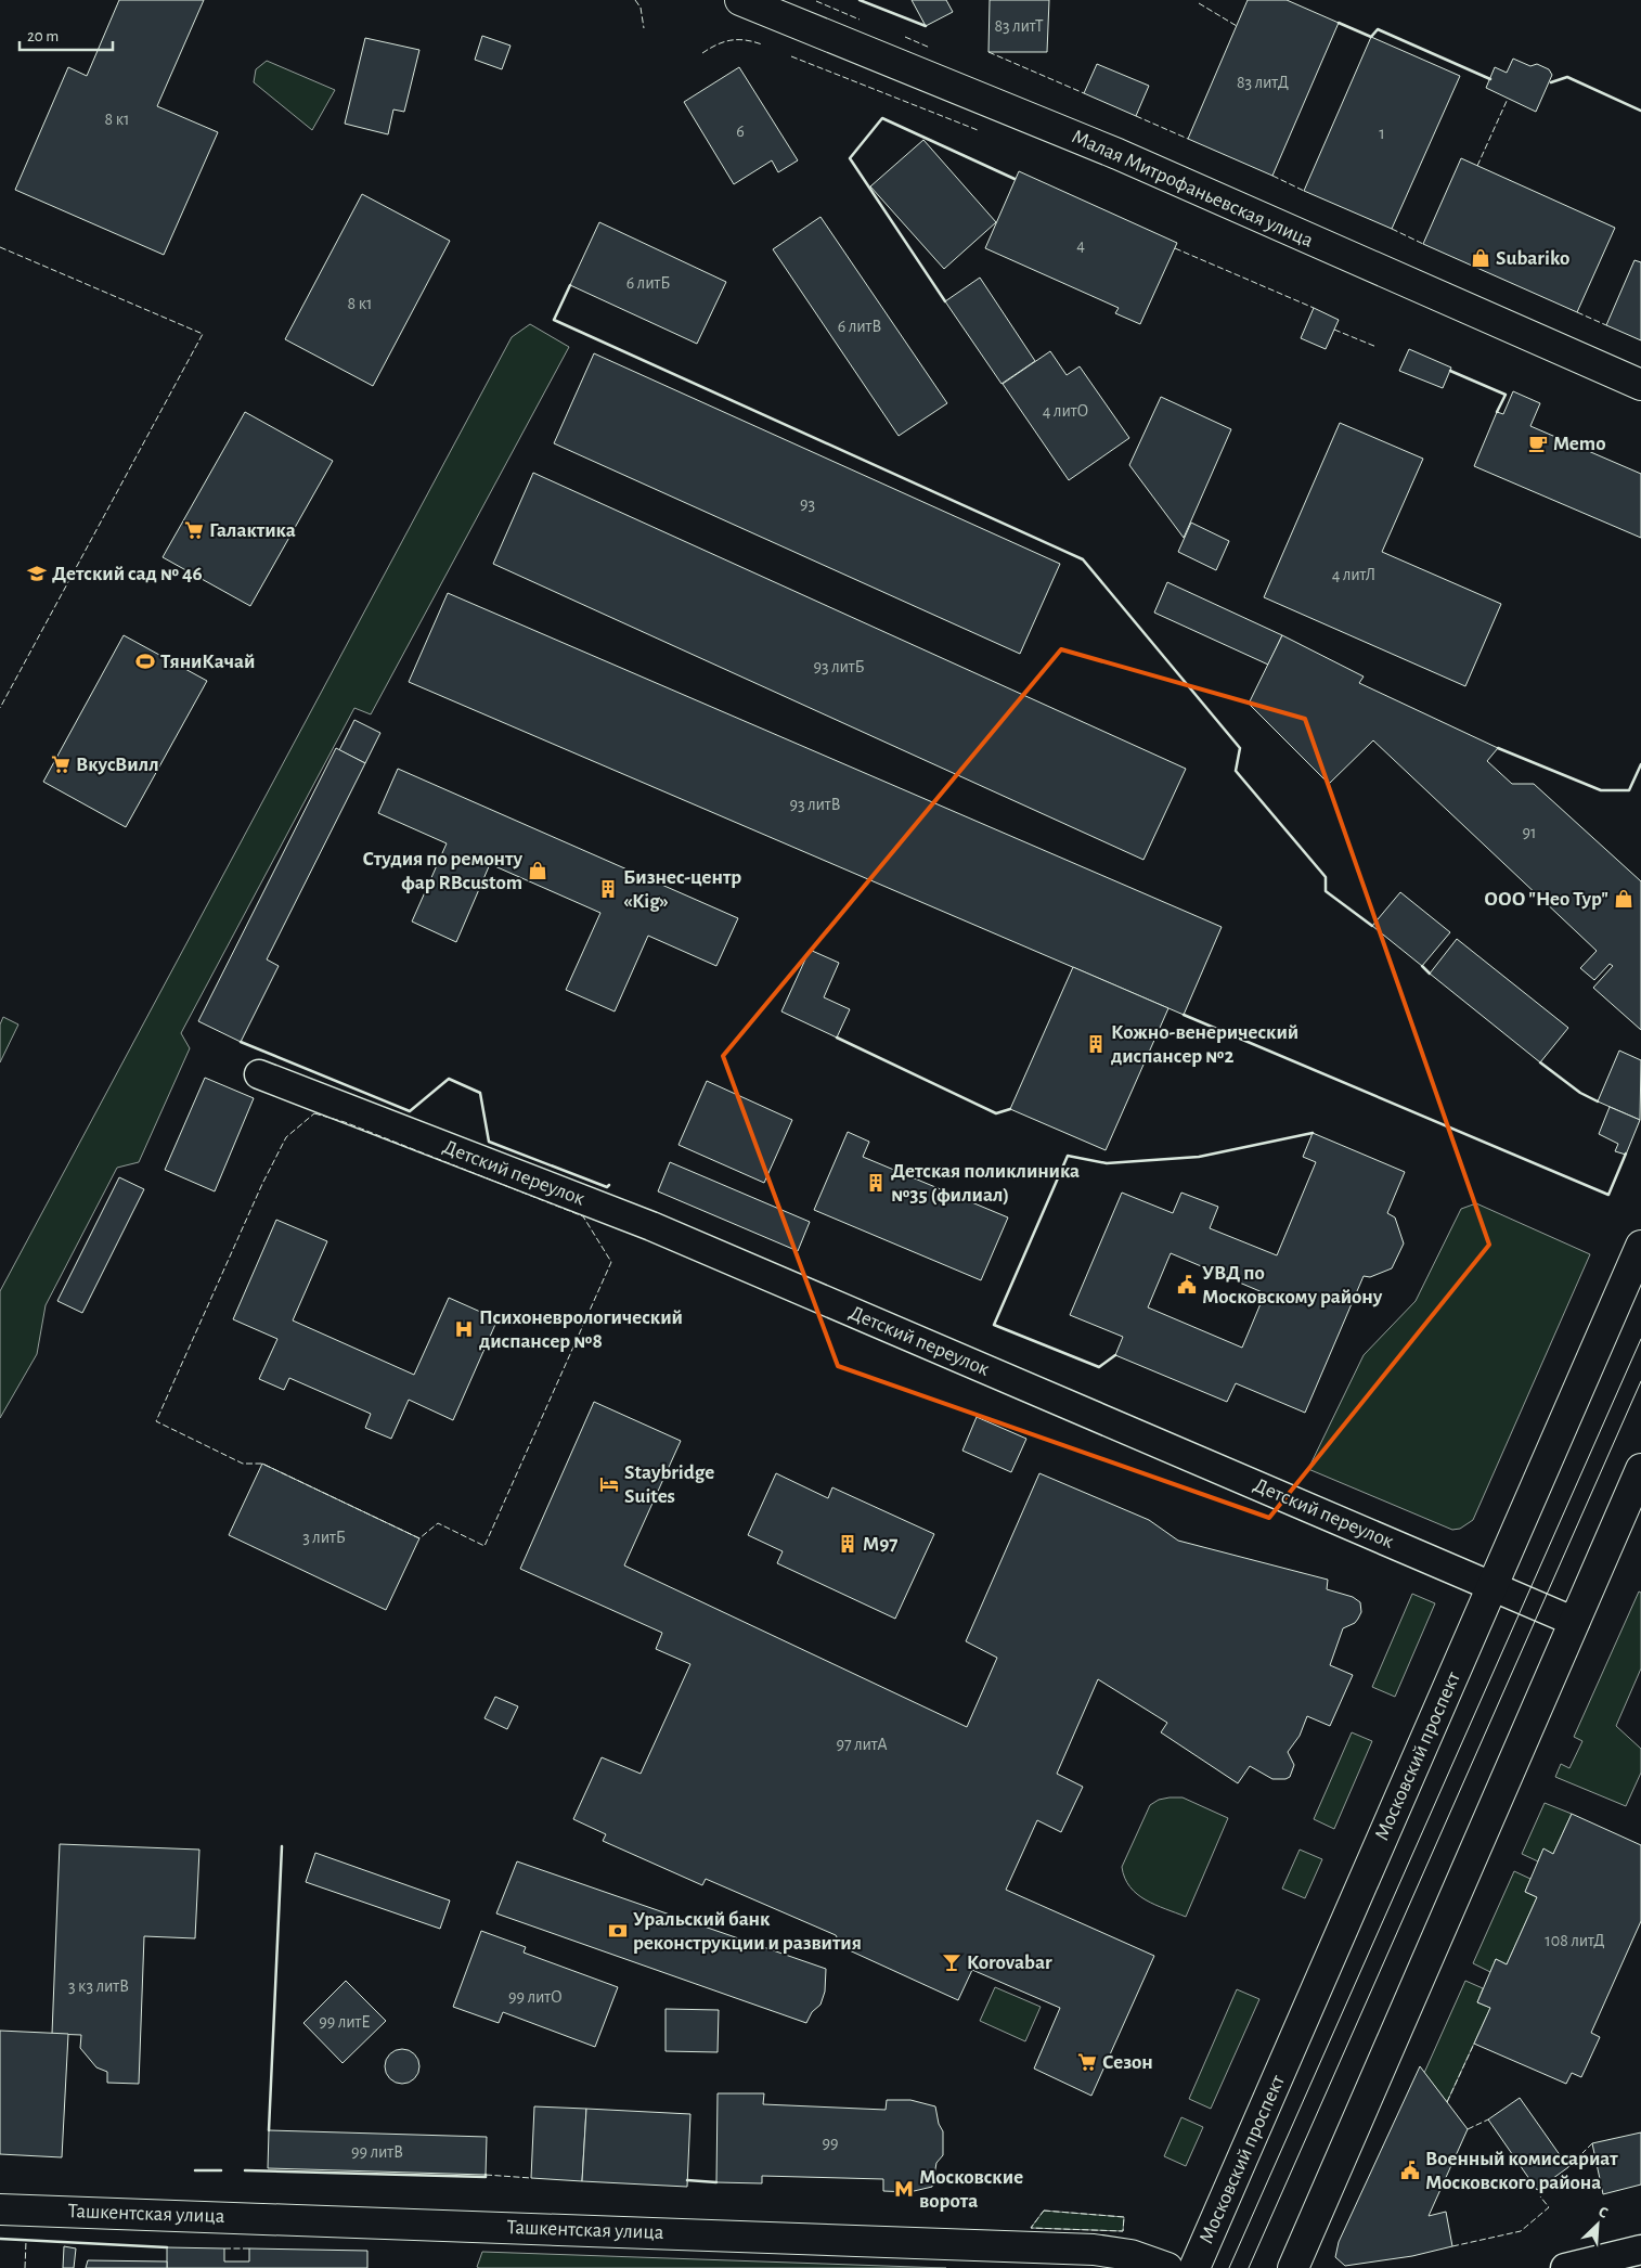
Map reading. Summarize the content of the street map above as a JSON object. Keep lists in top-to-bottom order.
{
  "streets": {
    "street": [
      "Малая Митрофаньевская улица",
      "Детский переулок",
      "Московский проспект",
      "Ташкентская улица"
    ]
  },
  "crossings": [
    ["Детский переулок", "Московский проспект"]
  ],
  "places": {
    "shop": ["Subariko", "Студия по ремонту фар RBcustom", "ООО \"Нео Тур\""],
    "cafe": ["Memo"],
    "supermarket": ["Галактика", "ВкусВилл", "Сезон"],
    "school or university": ["Детский сад № 46"],
    "sports": ["ТяниКачай"],
    "building": [
      "Бизнес-центр «Kig»",
      "Кожно-венерический диспансер №2",
      "Детская поликлиника №35 (филиал)",
      "M97"
    ],
    "public building": ["УВД по Московскому району", "Военный комиссариат Московского района"],
    "hospital": ["Психоневрологический диспансер №8"],
    "hotel": ["Staybridge Suites"],
    "bank": ["Уральский банк реконструкции и развития"],
    "bar": ["Korovabar"],
    "metro station": ["Московские ворота"]
  },
  "house_numbers": [
    "83 литТ",
    "83 литД",
    "8 к1",
    "6",
    "1",
    "4",
    "6 литБ",
    "8 к1",
    "6 литВ",
    "4 литО",
    "93",
    "4 литЛ",
    "93 литБ",
    "93 литВ",
    "91",
    "3 литБ",
    "97 литА",
    "108 литД",
    "3 к3 литВ",
    "99 литО",
    "99 литЕ",
    "99",
    "99 литВ"
  ],
  "scale_bar": "20 m",
  "north": "top right"
}
